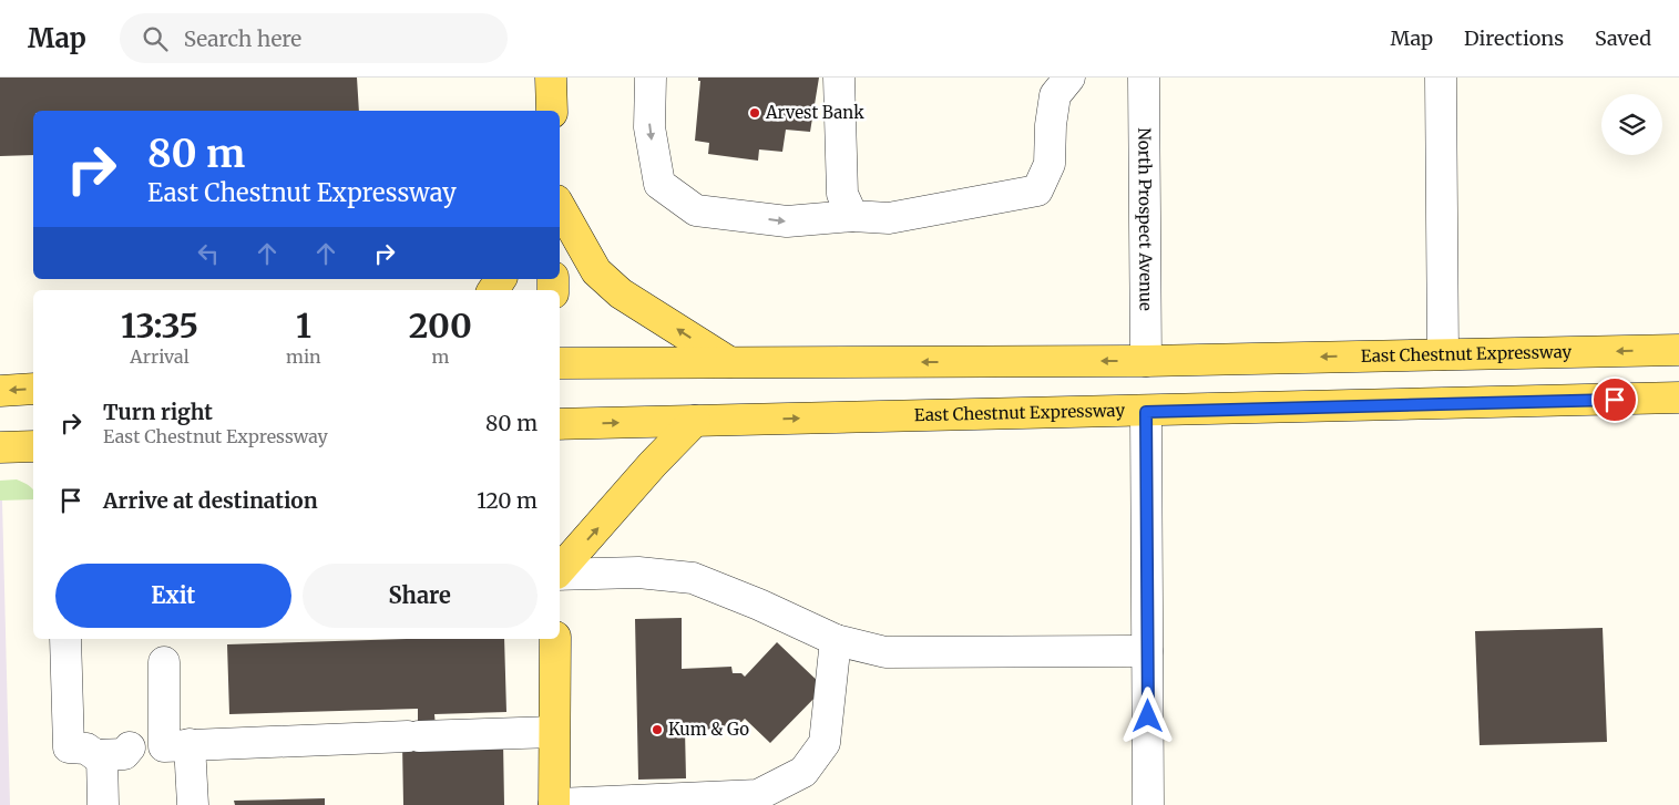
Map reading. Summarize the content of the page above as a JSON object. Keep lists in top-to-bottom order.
{
  "streets": {
    "main road": ["East Chestnut Expressway"],
    "street": ["North Prospect Avenue"]
  },
  "crossings": [
    ["North Prospect Avenue", "East Chestnut Expressway"]
  ],
  "places": ["Arvest Bank", "Kum & Go"],
  "page": {
    "header": "Map",
    "search": "Search here",
    "nav": ["Map", "Directions", "Saved"],
    "turn": ["80 m", "East Chestnut Expressway"],
    "eta": [
      "13:35",
      "Arrival",
      "1",
      "min",
      "200",
      "m"
    ],
    "list": [
      {
        "name": "Turn right",
        "note": "East Chestnut Expressway",
        "value": "80 m"
      },
      {
        "name": "Arrive at destination",
        "value": "120 m"
      }
    ],
    "buttons": ["Exit", "Share"]
  }
}
